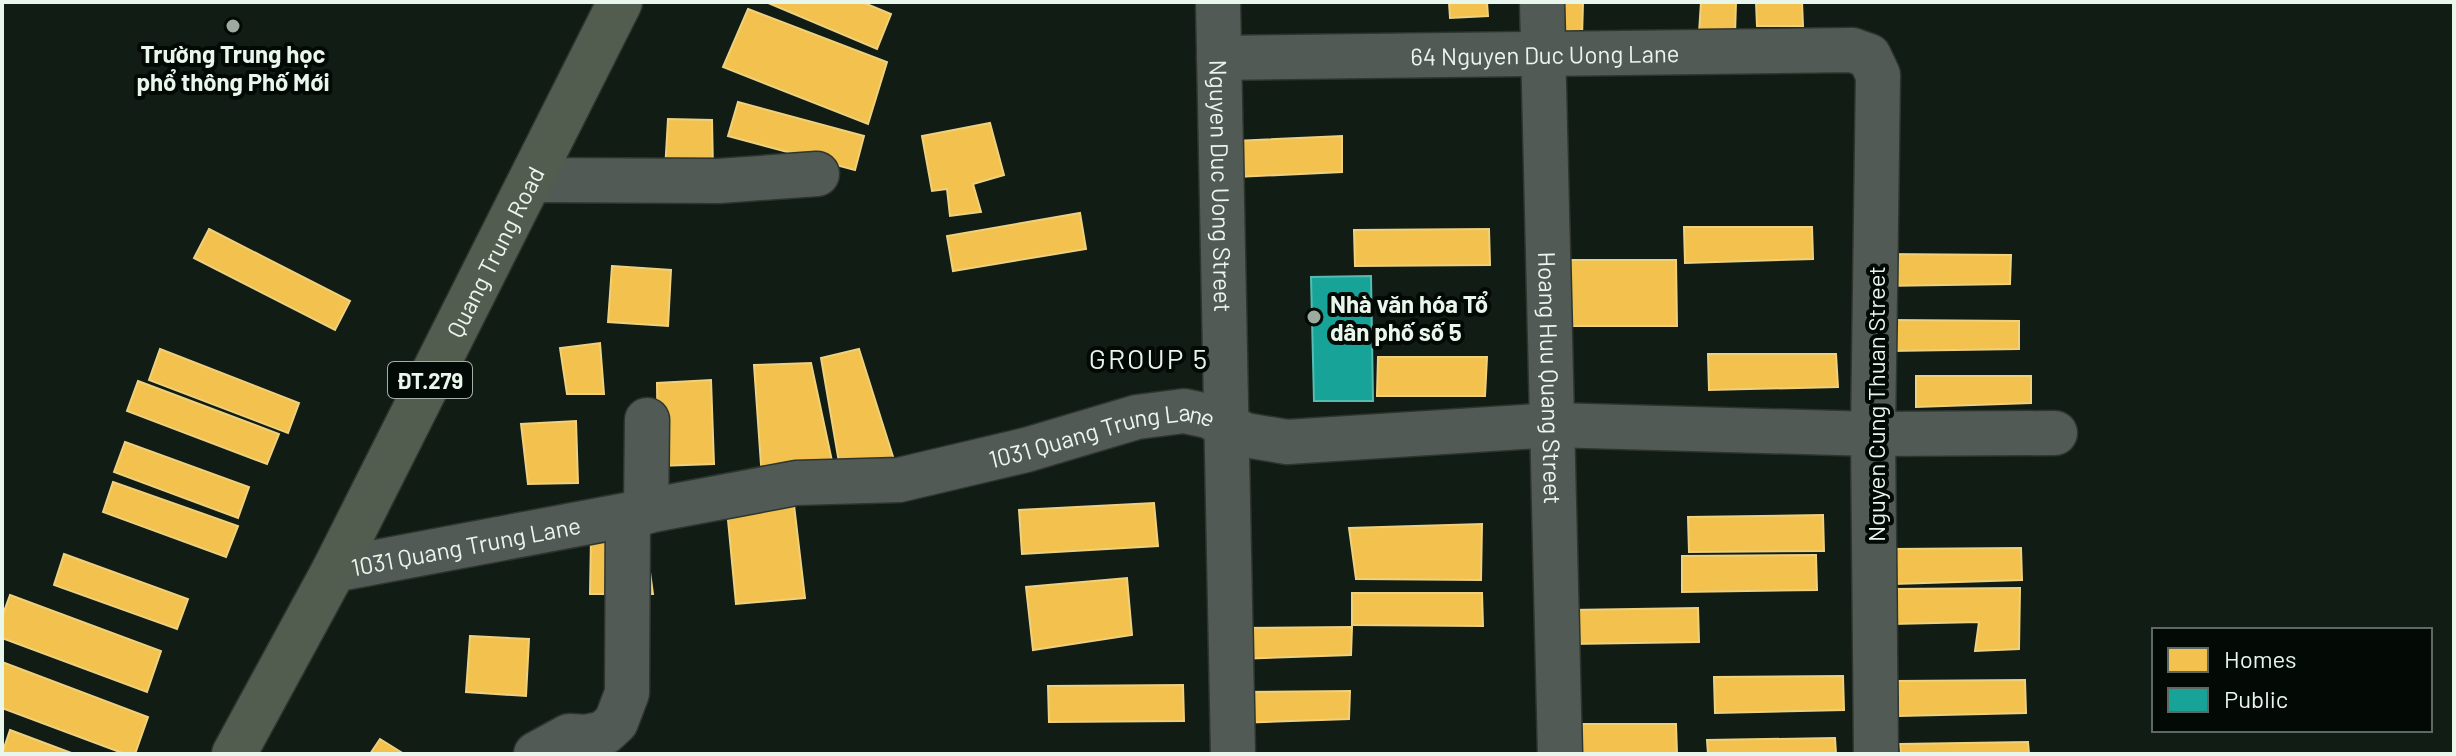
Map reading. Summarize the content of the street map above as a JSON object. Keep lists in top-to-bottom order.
{
  "streets": {
    "main road": ["Quang Trung Road", "ĐT.279"],
    "street": [
      "64 Nguyen Duc Uong Lane",
      "Nguyen Duc Uong Street",
      "Hoang Huu Quang Street",
      "Nguyen Cung Thuan Street",
      "1031 Quang Trung Lane"
    ]
  },
  "crossings": [
    ["64 Nguyen Duc Uong Lane", "Nguyen Duc Uong Street"],
    ["64 Nguyen Duc Uong Lane", "Hoang Huu Quang Street"],
    ["64 Nguyen Duc Uong Lane", "Nguyen Cung Thuan Street"],
    ["Nguyen Duc Uong Street", "1031 Quang Trung Lane"],
    ["Quang Trung Road", "1031 Quang Trung Lane"],
    ["Hoang Huu Quang Street", "1031 Quang Trung Lane"],
    ["Nguyen Cung Thuan Street", "1031 Quang Trung Lane"]
  ],
  "districts": ["GROUP 5"],
  "places": ["Trường Trung học phổ thông Phố Mới", "Nhà văn hóa Tổ dân phố số 5"],
  "legend": ["Homes", "Public"]
}
